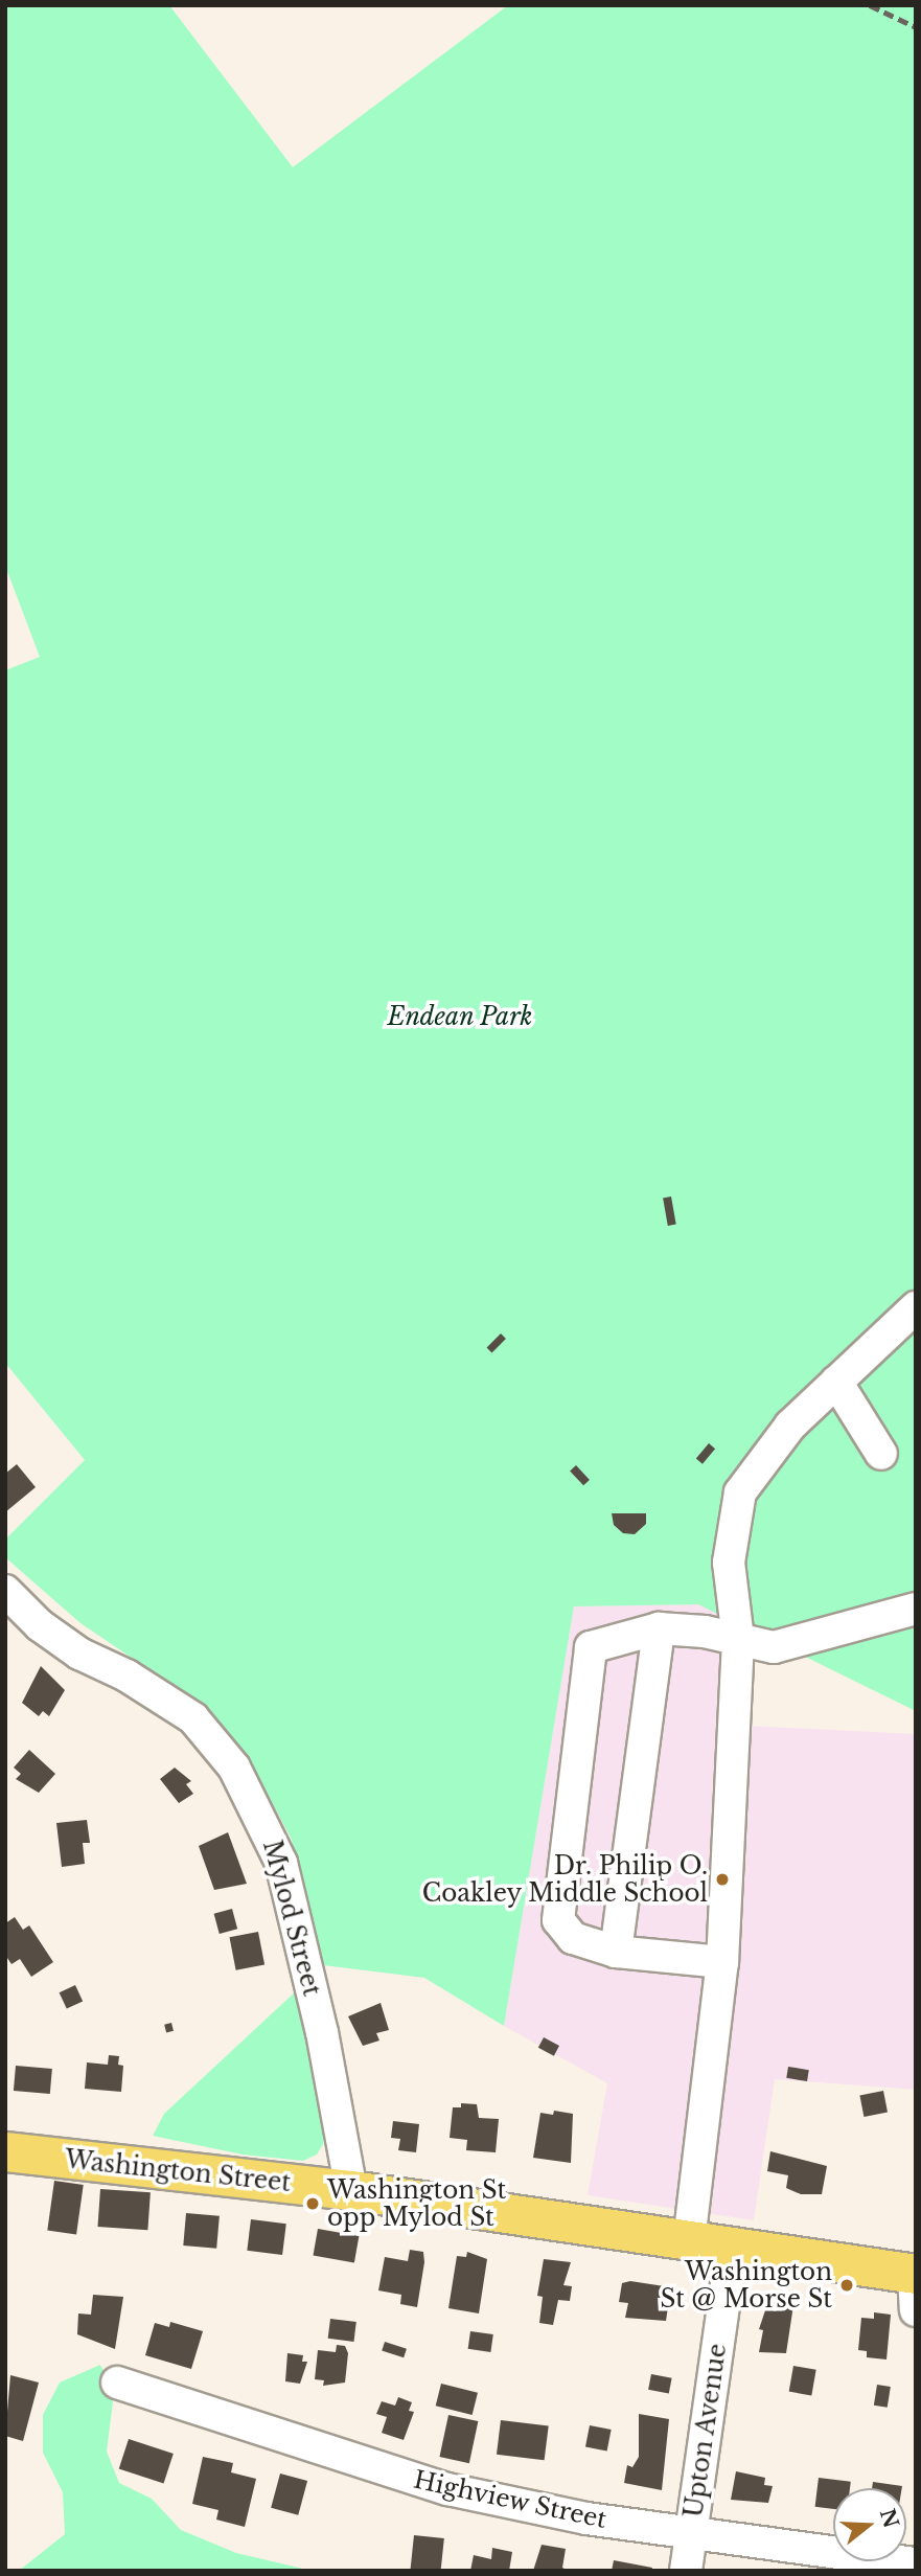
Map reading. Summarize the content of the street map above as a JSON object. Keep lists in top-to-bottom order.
{
  "streets": {
    "main road": ["Washington Street"],
    "street": ["Mylod Street", "Upton Avenue", "Highview Street"]
  },
  "crossings": [
    ["Mylod Street", "Washington Street"],
    ["Washington Street", "Upton Avenue"],
    ["Upton Avenue", "Highview Street"]
  ],
  "parks": ["Endean Park"],
  "places": ["Dr. Philip O. Coakley Middle School", "Washington St opp Mylod St", "Washington St @ Morse St"],
  "north": "right"
}
